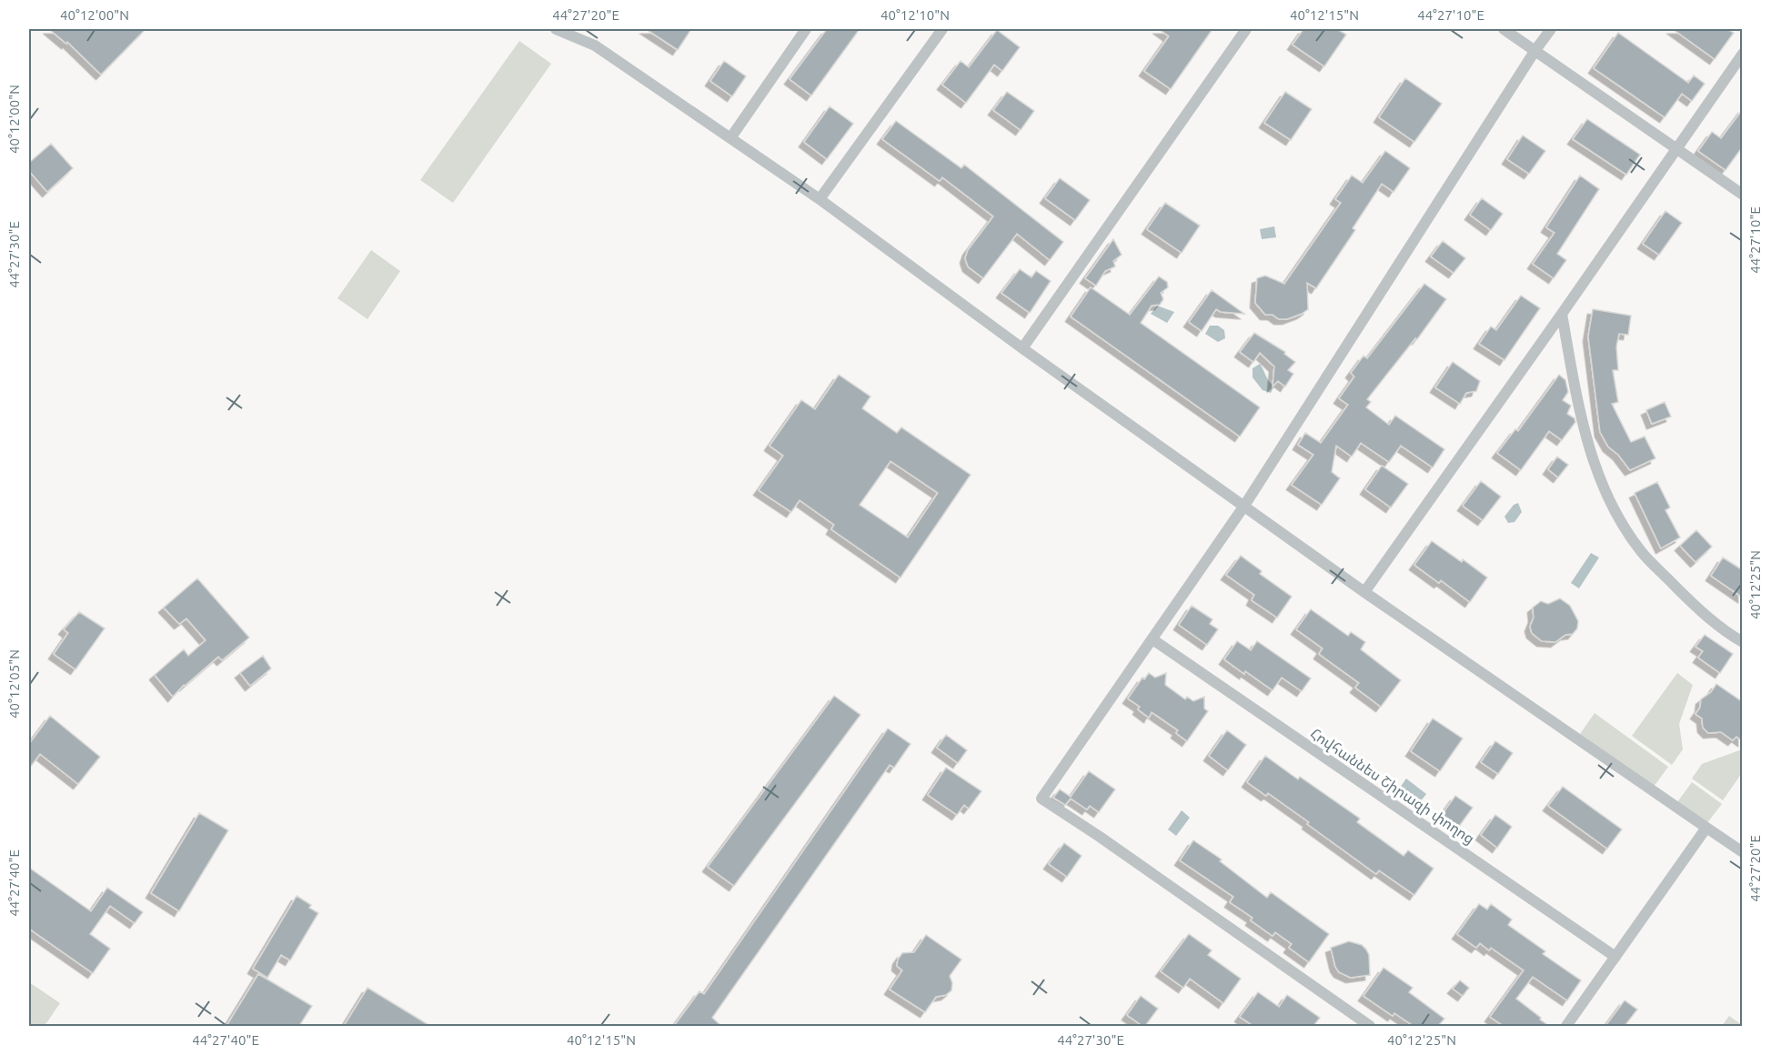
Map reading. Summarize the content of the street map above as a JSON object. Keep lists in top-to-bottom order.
{
  "streets": {
    "street": ["Հովհաննես Շիրազի փողոց"]
  },
  "coordinates": [
    "40°12'00\"N",
    "44°27'20\"E",
    "40°12'10\"N",
    "40°12'15\"N",
    "44°27'10\"E",
    "44°27'30\"E",
    "40°12'25\"N",
    "40°12'05\"N",
    "44°27'40\"E"
  ]
}
